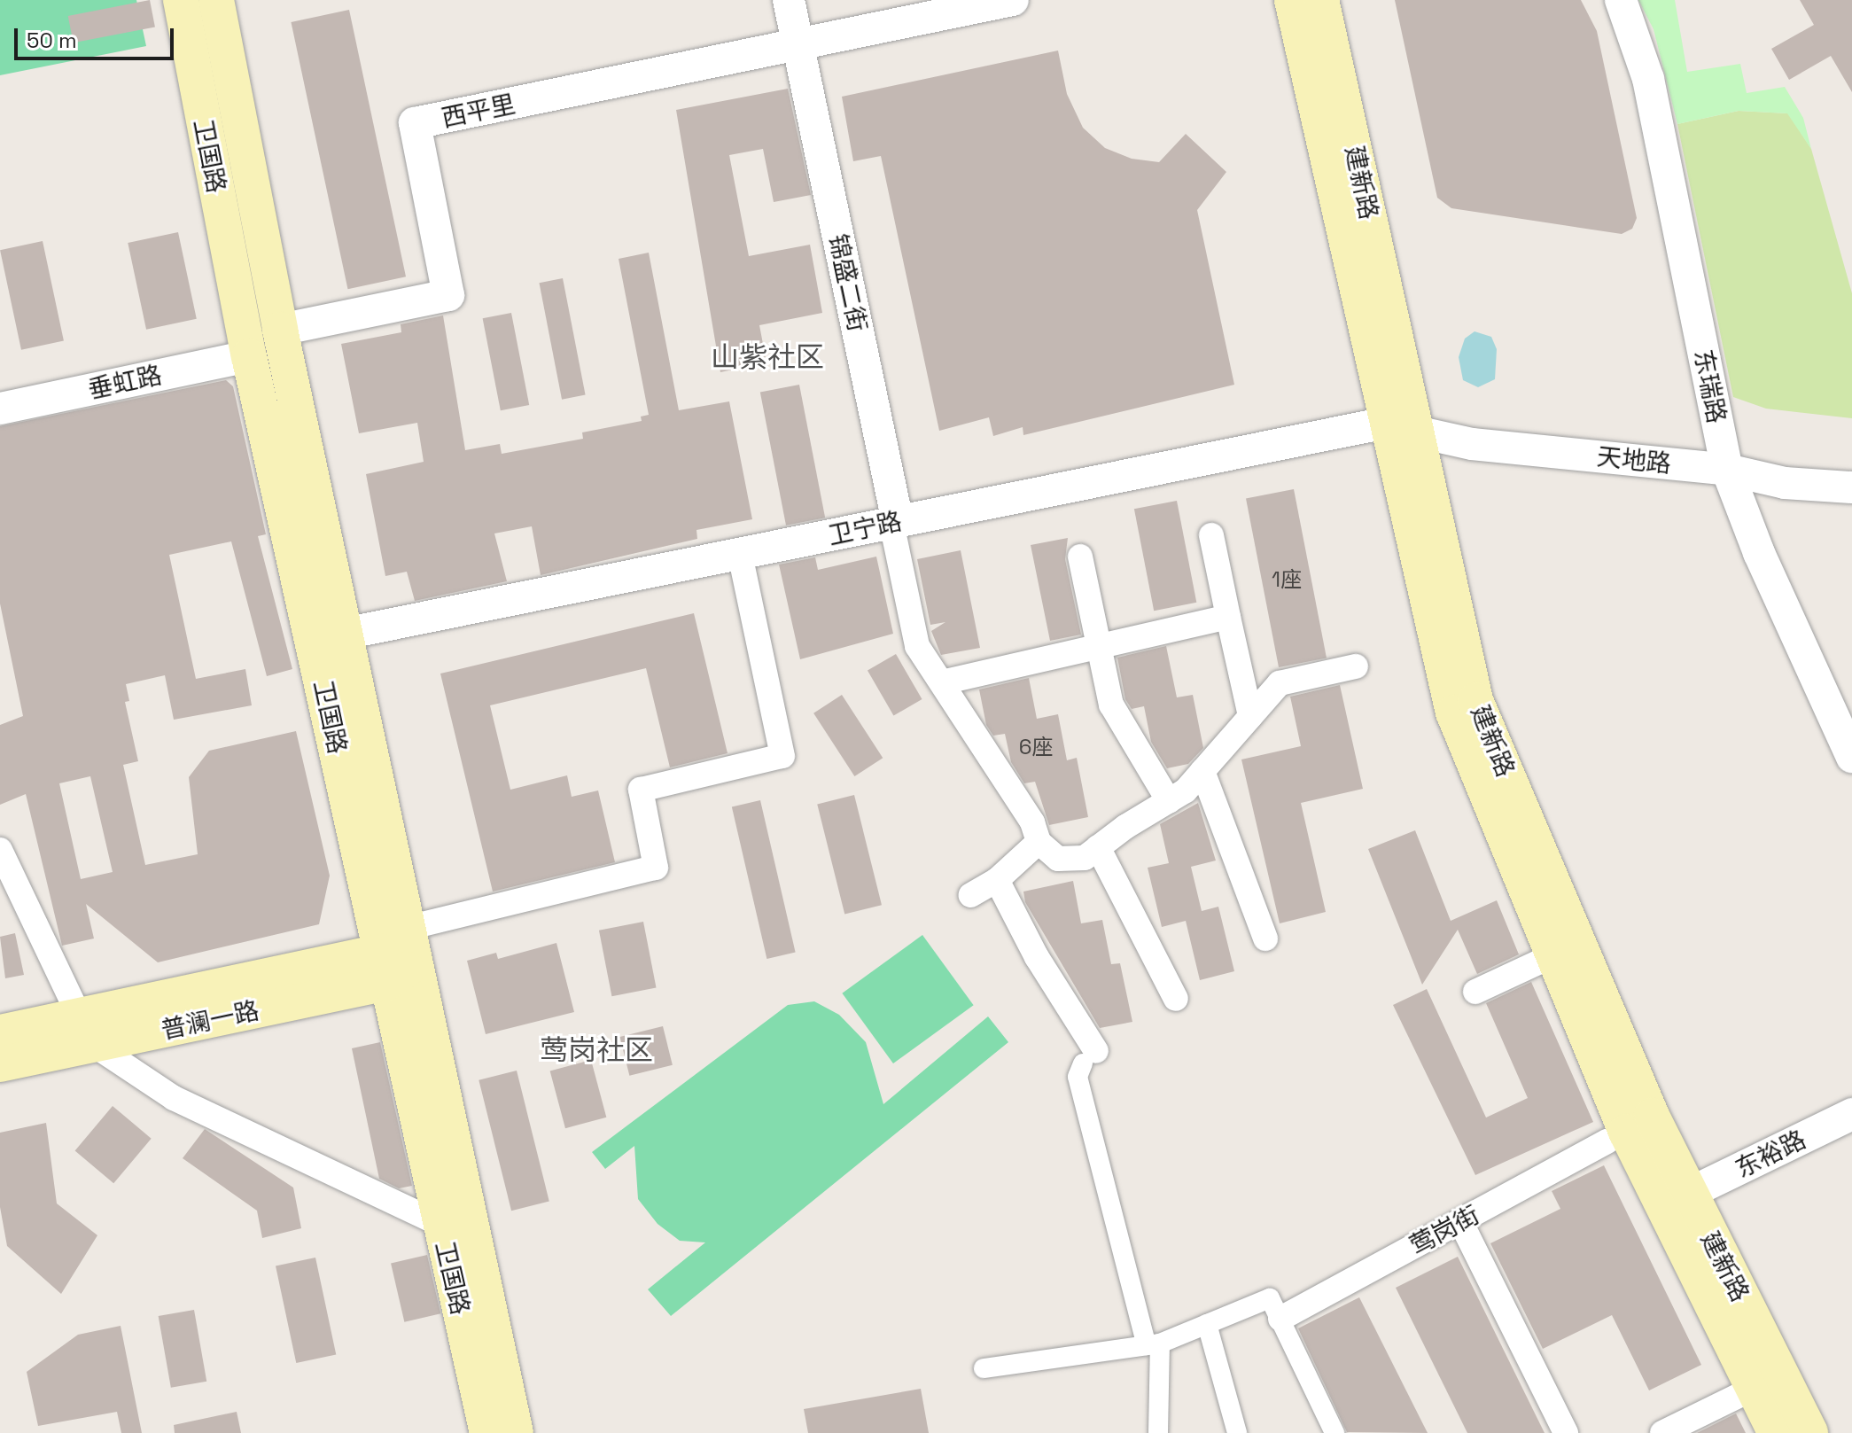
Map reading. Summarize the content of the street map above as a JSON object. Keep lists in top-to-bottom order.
{
  "streets": {
    "main road": ["卫国路", "建新路", "普澜一路"],
    "street": [
      "西平里",
      "锦盛二街",
      "垂虹路",
      "东瑞路",
      "天地路",
      "卫宁路",
      "东裕路",
      "莺岗街"
    ]
  },
  "crossings": [
    ["西平里", "锦盛二街"],
    ["卫国路", "垂虹路"],
    ["卫国路", "普澜一路"],
    ["建新路", "天地路"],
    ["建新路", "卫宁路"],
    ["建新路", "东裕路"],
    ["锦盛二街", "卫宁路"],
    ["东瑞路", "天地路"],
    ["天地路", "卫宁路"]
  ],
  "districts": ["山紫社区", "莺岗社区"],
  "house_numbers": ["1座", "6座"],
  "scale_bar": "50 m"
}
